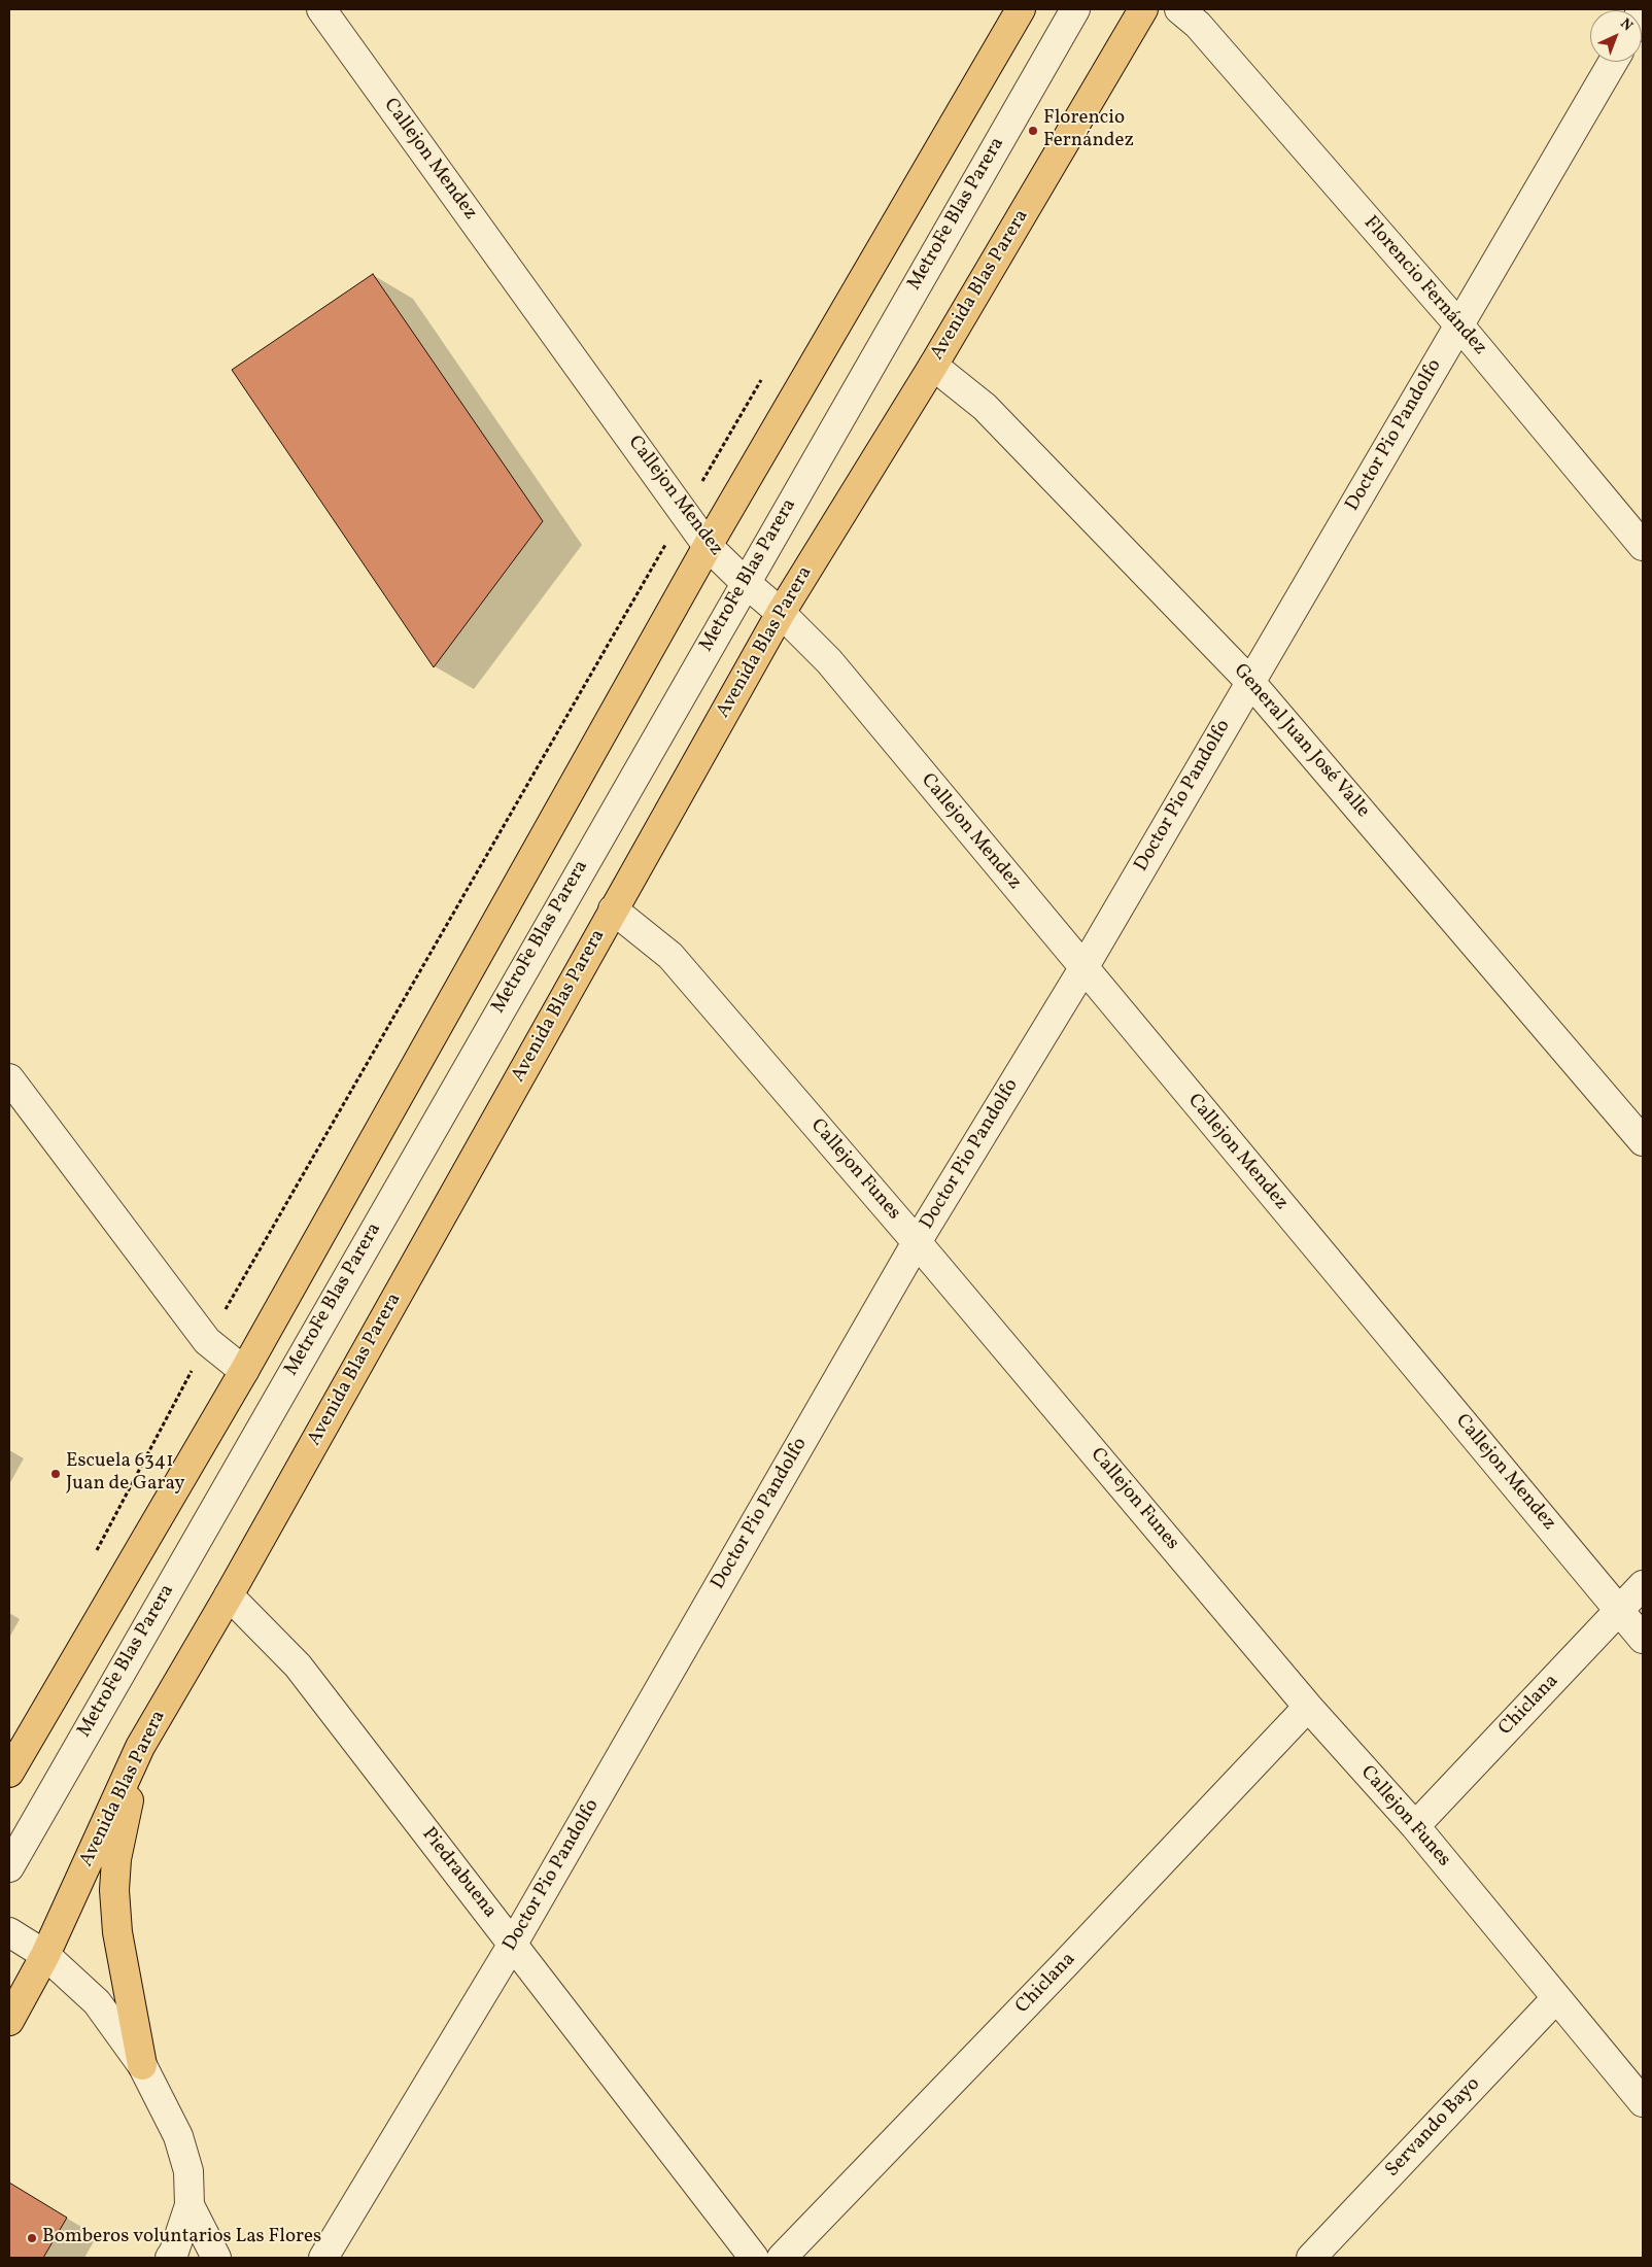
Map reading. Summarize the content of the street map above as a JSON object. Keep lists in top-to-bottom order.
{
  "streets": {
    "main road": ["Avenida Blas Parera"],
    "street": [
      "Callejon Mendez",
      "MetroFe Blas Parera",
      "Florencio Fernández",
      "Doctor Pio Pandolfo",
      "General Juan José Valle",
      "Callejon Funes",
      "Chiclana",
      "Piedrabuena",
      "Servando Bayo"
    ]
  },
  "crossings": [
    ["Callejon Mendez", "MetroFe Blas Parera"],
    ["Callejon Mendez", "Avenida Blas Parera"],
    ["Callejon Mendez", "Doctor Pio Pandolfo"],
    ["Callejon Mendez", "Chiclana"],
    ["Avenida Blas Parera", "General Juan José Valle"],
    ["Avenida Blas Parera", "Callejon Funes"],
    ["Avenida Blas Parera", "Piedrabuena"],
    ["Florencio Fernández", "Doctor Pio Pandolfo"],
    ["Doctor Pio Pandolfo", "General Juan José Valle"],
    ["Doctor Pio Pandolfo", "Callejon Funes"],
    ["Doctor Pio Pandolfo", "Piedrabuena"],
    ["Callejon Funes", "Chiclana"],
    ["Callejon Funes", "Servando Bayo"]
  ],
  "places": ["Florencio Fernández", "Escuela 6341 Juan de Garay", "Bomberos voluntarios Las Flores"],
  "north": "top right"
}
